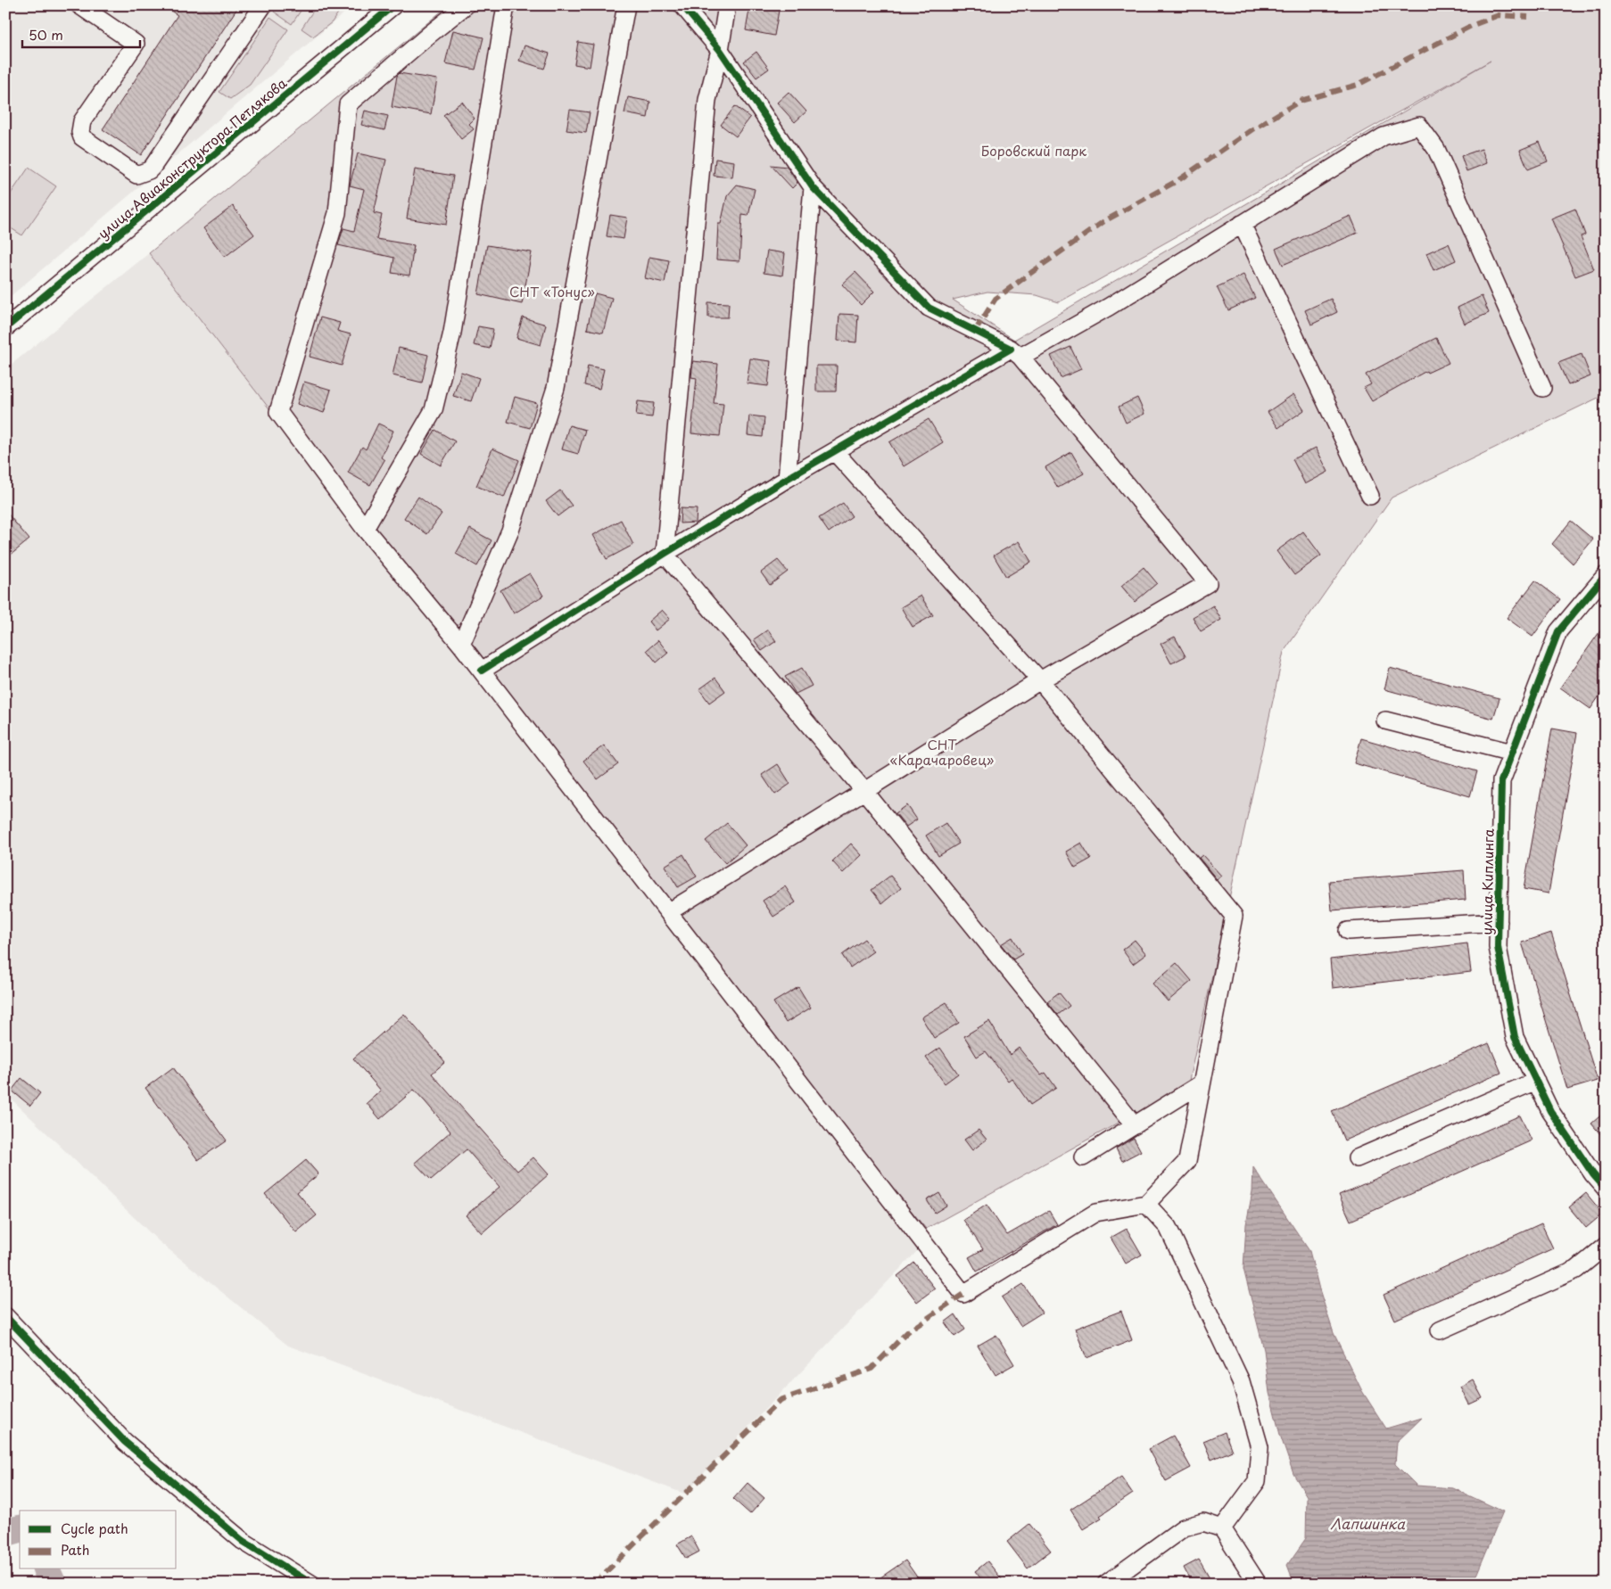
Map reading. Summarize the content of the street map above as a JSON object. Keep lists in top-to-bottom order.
{
  "streets": {
    "street": ["улица Авиаконструктора Петлякова", "улица Киплинга"]
  },
  "water": ["Лапшинка"],
  "parks": ["Боровский парк", "СНТ «Тонус»", "СНТ «Карачаровец»"],
  "legend": ["Cycle path", "Path"],
  "scale_bar": "50 m"
}
